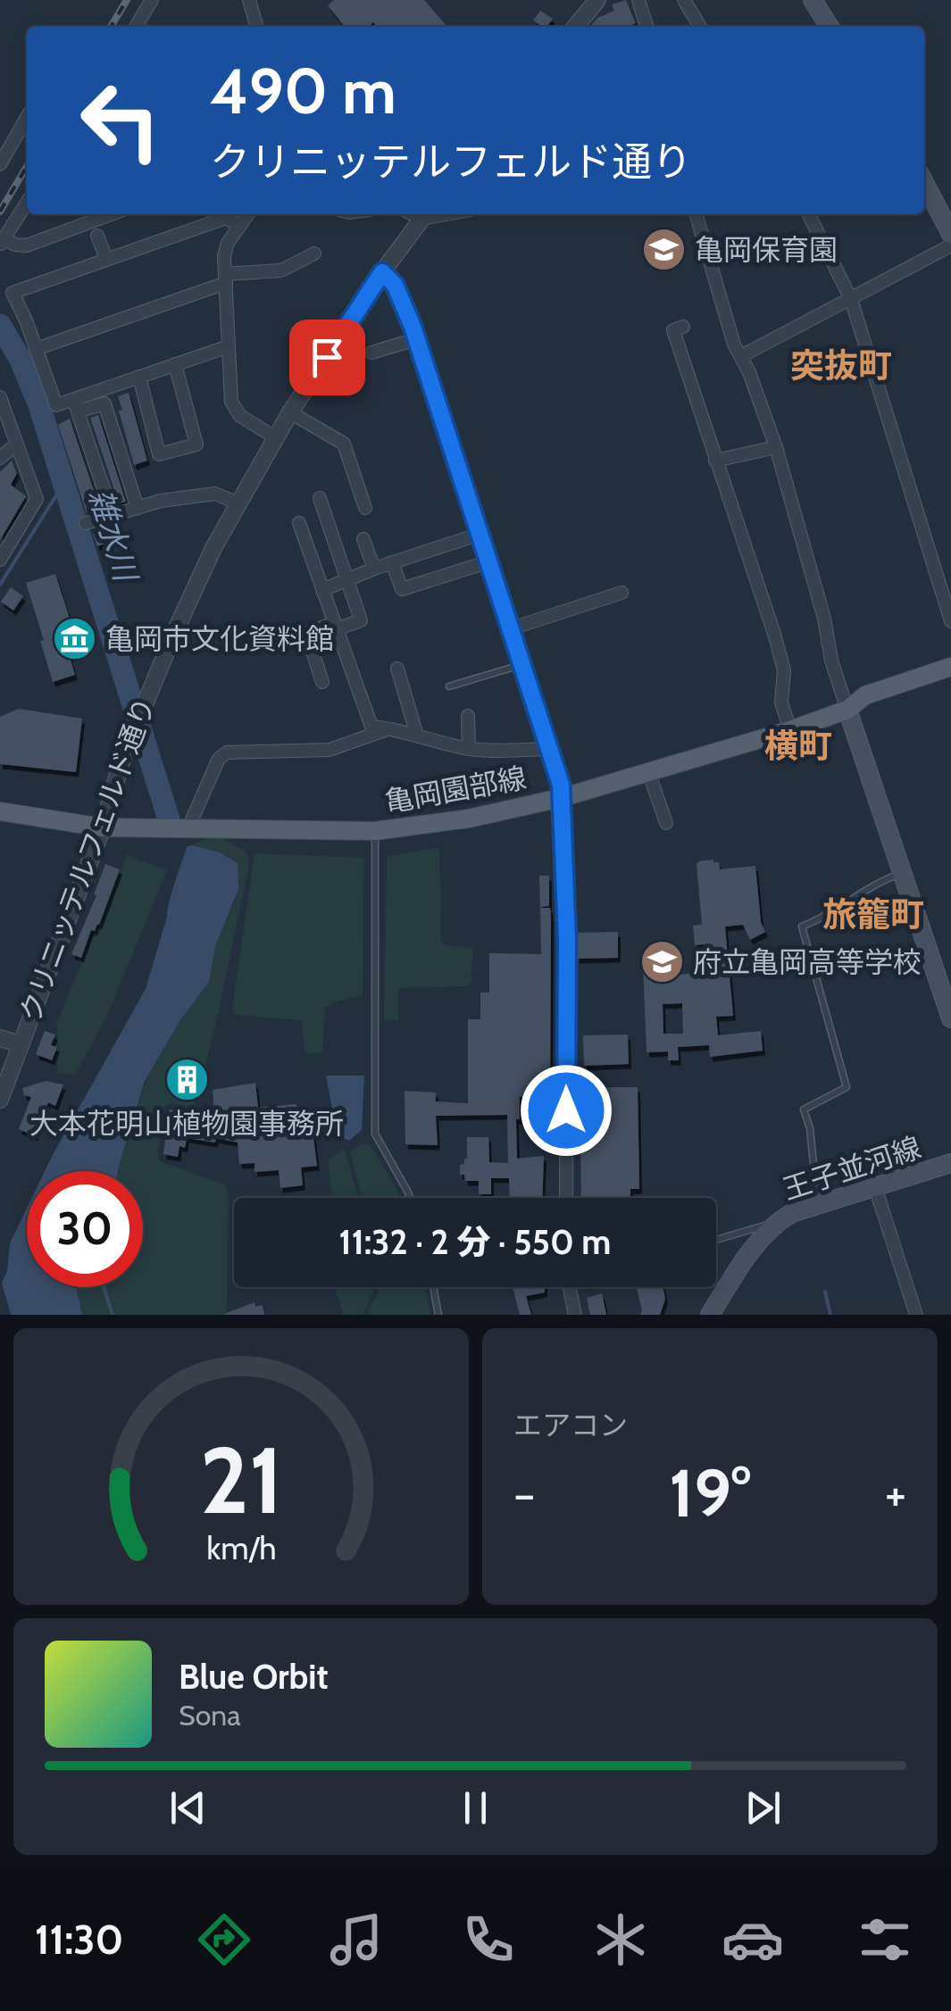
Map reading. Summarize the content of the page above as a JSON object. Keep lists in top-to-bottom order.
{
  "streets": {
    "main road": ["亀岡園部線", "王子並河線"],
    "street": ["クリニッテルフェルド通り"]
  },
  "crossings": [
    ["亀岡園部線", "クリニッテルフェルド通り"]
  ],
  "districts": ["突抜町", "横町", "旅籠町"],
  "water": ["雑水川"],
  "places": {
    "school or university": ["亀岡保育園", "府立亀岡高等学校"],
    "museum": ["亀岡市文化資料館"],
    "building": ["大本花明山植物園事務所"]
  },
  "page": {
    "turn": ["490 m", "クリニッテルフェルド通り"],
    "limit": "30",
    "trip": "11:32 · 2 分 · 550 m",
    "tile": "エアコン",
    "heat": ["−", "19°", "+"],
    "song": ["Blue Orbit", "Sona"],
    "tabs": "11:30",
    "gauge": ["21", "km/h"]
  }
}
